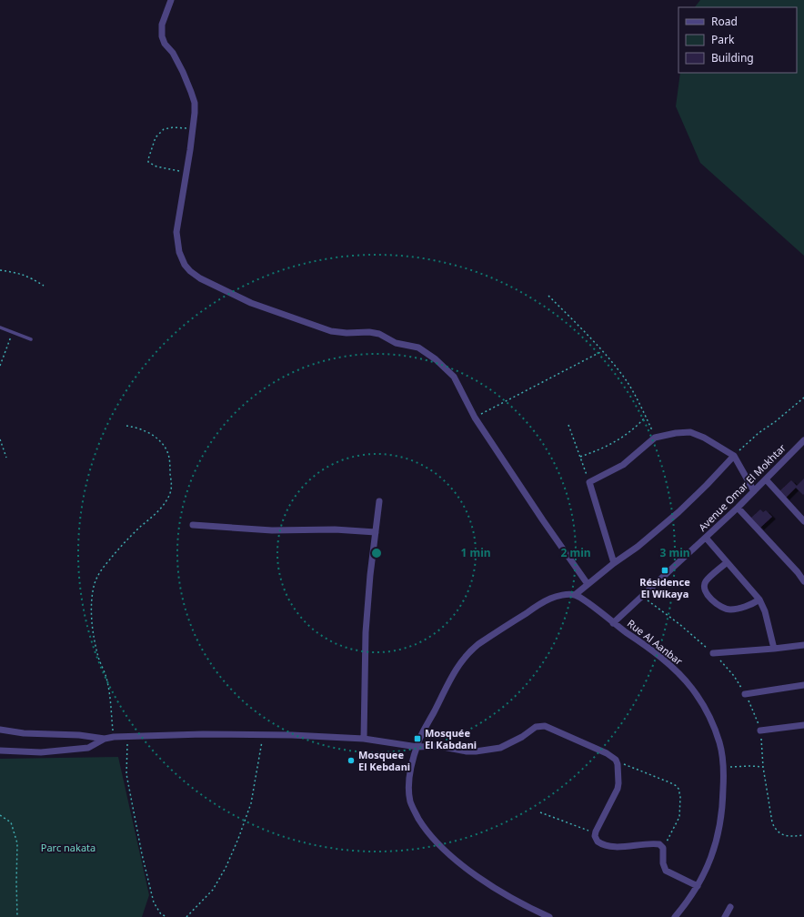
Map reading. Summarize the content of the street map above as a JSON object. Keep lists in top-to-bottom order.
{
  "streets": {
    "street": ["Avenue Omar El Mokhtar", "Rue Al Aanbar"]
  },
  "crossings": [
    ["Avenue Omar El Mokhtar", "Rue Al Aanbar"]
  ],
  "parks": ["Parc nakata"],
  "places": {
    "transit": ["Résidence El Wikaya", "Mosquée El Kabdani"],
    "other": ["Mosquee El Kebdani"]
  },
  "legend": ["Road", "Park", "Building"],
  "rings": ["1 min", "2 min", "3 min"]
}
